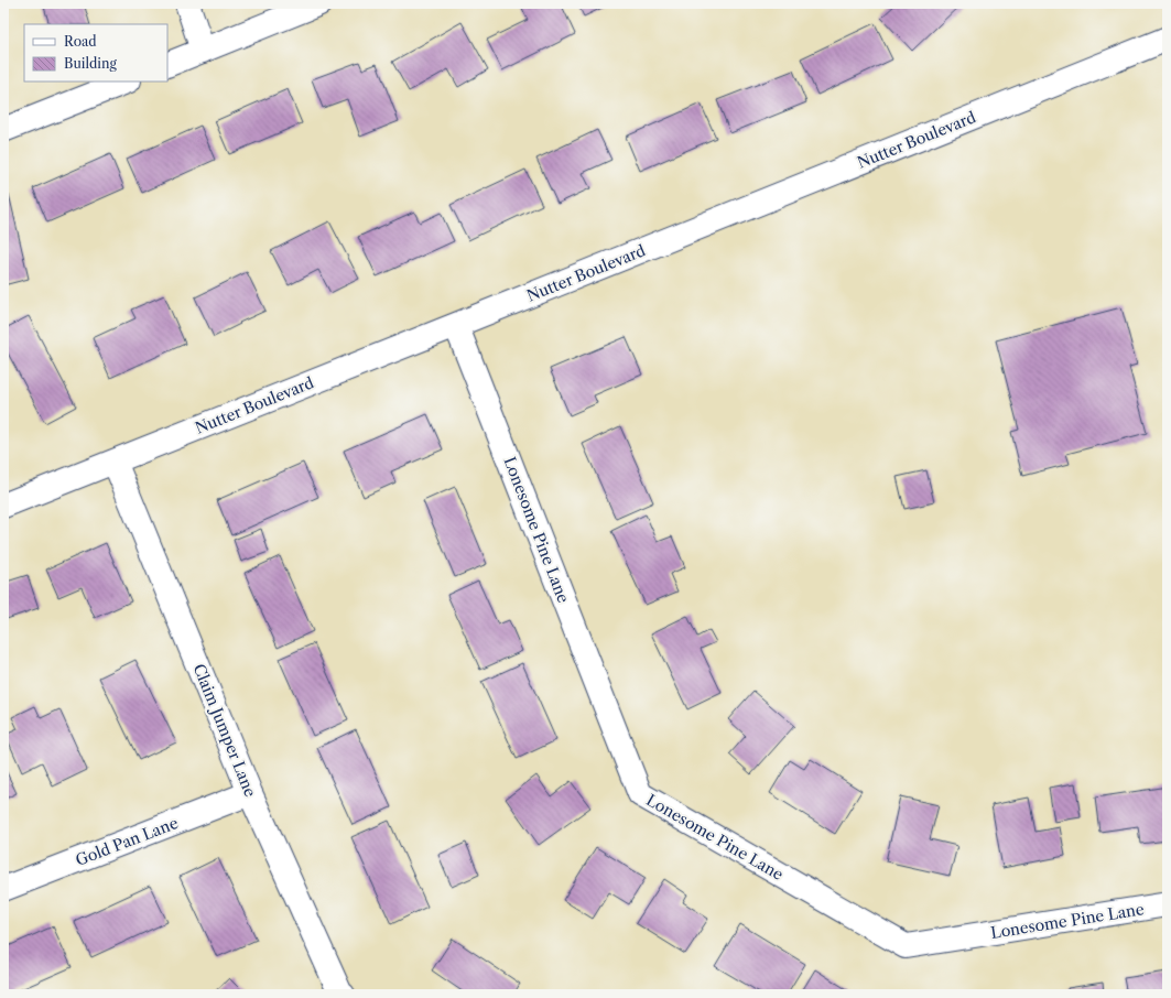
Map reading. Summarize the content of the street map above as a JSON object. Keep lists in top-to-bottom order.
{
  "streets": {
    "street": [
      "Nutter Boulevard",
      "Lonesome Pine Lane",
      "Claim Jumper Lane",
      "Gold Pan Lane"
    ]
  },
  "crossings": [
    ["Nutter Boulevard", "Lonesome Pine Lane"],
    ["Nutter Boulevard", "Claim Jumper Lane"],
    ["Claim Jumper Lane", "Gold Pan Lane"]
  ],
  "legend": ["Road", "Building"]
}
